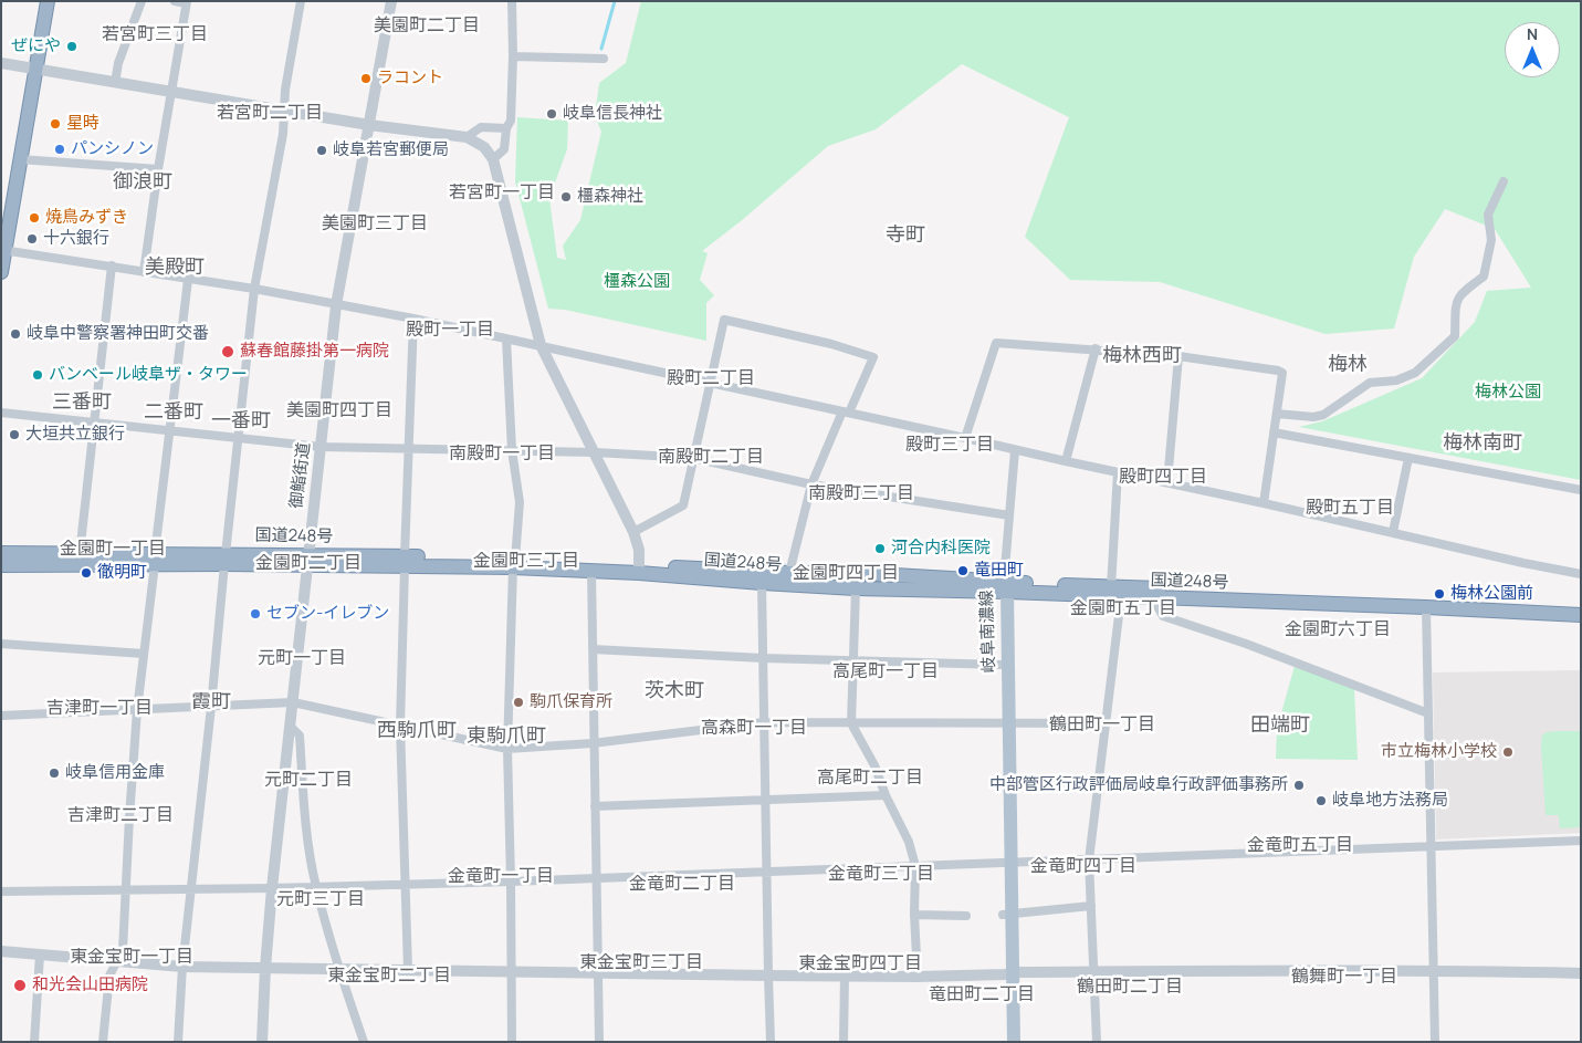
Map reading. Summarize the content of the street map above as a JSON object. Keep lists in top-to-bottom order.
{
  "streets": {
    "highway": ["国道248号"],
    "main road": ["岐阜南濃線"],
    "street": ["御鮨街道"]
  },
  "crossings": [
    ["御鮨街道", "国道248号"],
    ["国道248号", "岐阜南濃線"]
  ],
  "districts": [
    "美園町二丁目",
    "若宮町三丁目",
    "若宮町二丁目",
    "御浪町",
    "若宮町一丁目",
    "美園町三丁目",
    "寺町",
    "美殿町",
    "殿町一丁目",
    "梅林西町",
    "梅林",
    "殿町二丁目",
    "三番町",
    "美園町四丁目",
    "二番町",
    "一番町",
    "梅林南町",
    "殿町三丁目",
    "南殿町一丁目",
    "南殿町二丁目",
    "殿町四丁目",
    "南殿町三丁目",
    "殿町五丁目",
    "金園町一丁目",
    "金園町三丁目",
    "金園町二丁目",
    "金園町四丁目",
    "金園町五丁目",
    "金園町六丁目",
    "元町一丁目",
    "高尾町一丁目",
    "茨木町",
    "霞町",
    "吉津町一丁目",
    "鶴田町一丁目",
    "田端町",
    "高森町一丁目",
    "西駒爪町",
    "東駒爪町",
    "高尾町二丁目",
    "元町二丁目",
    "吉津町二丁目",
    "金竜町五丁目",
    "金竜町四丁目",
    "金竜町三丁目",
    "金竜町一丁目",
    "金竜町二丁目",
    "元町三丁目",
    "東金宝町一丁目",
    "東金宝町三丁目",
    "東金宝町四丁目",
    "東金宝町二丁目",
    "鶴舞町一丁目",
    "鶴田町二丁目",
    "竜田町二丁目"
  ],
  "parks": ["橿森公園", "梅林公園"],
  "places": [
    "ぜにや",
    "ラコント",
    "岐阜信長神社",
    "星時",
    "パンシノン",
    "岐阜若宮郵便局",
    "橿森神社",
    "焼鳥みずき",
    "十六銀行",
    "岐阜中警察署神田町交番",
    "蘇春館藤掛第一病院",
    "バンベール岐阜ザ・タワー",
    "大垣共立銀行",
    "河合内科医院",
    "竜田町",
    "徹明町",
    "梅林公園前",
    "セブン-イレブン",
    "駒爪保育所",
    "市立梅林小学校",
    "岐阜信用金庫",
    "中部管区行政評価局岐阜行政評価事務所",
    "岐阜地方法務局",
    "和光会山田病院"
  ],
  "north": "top"
}
